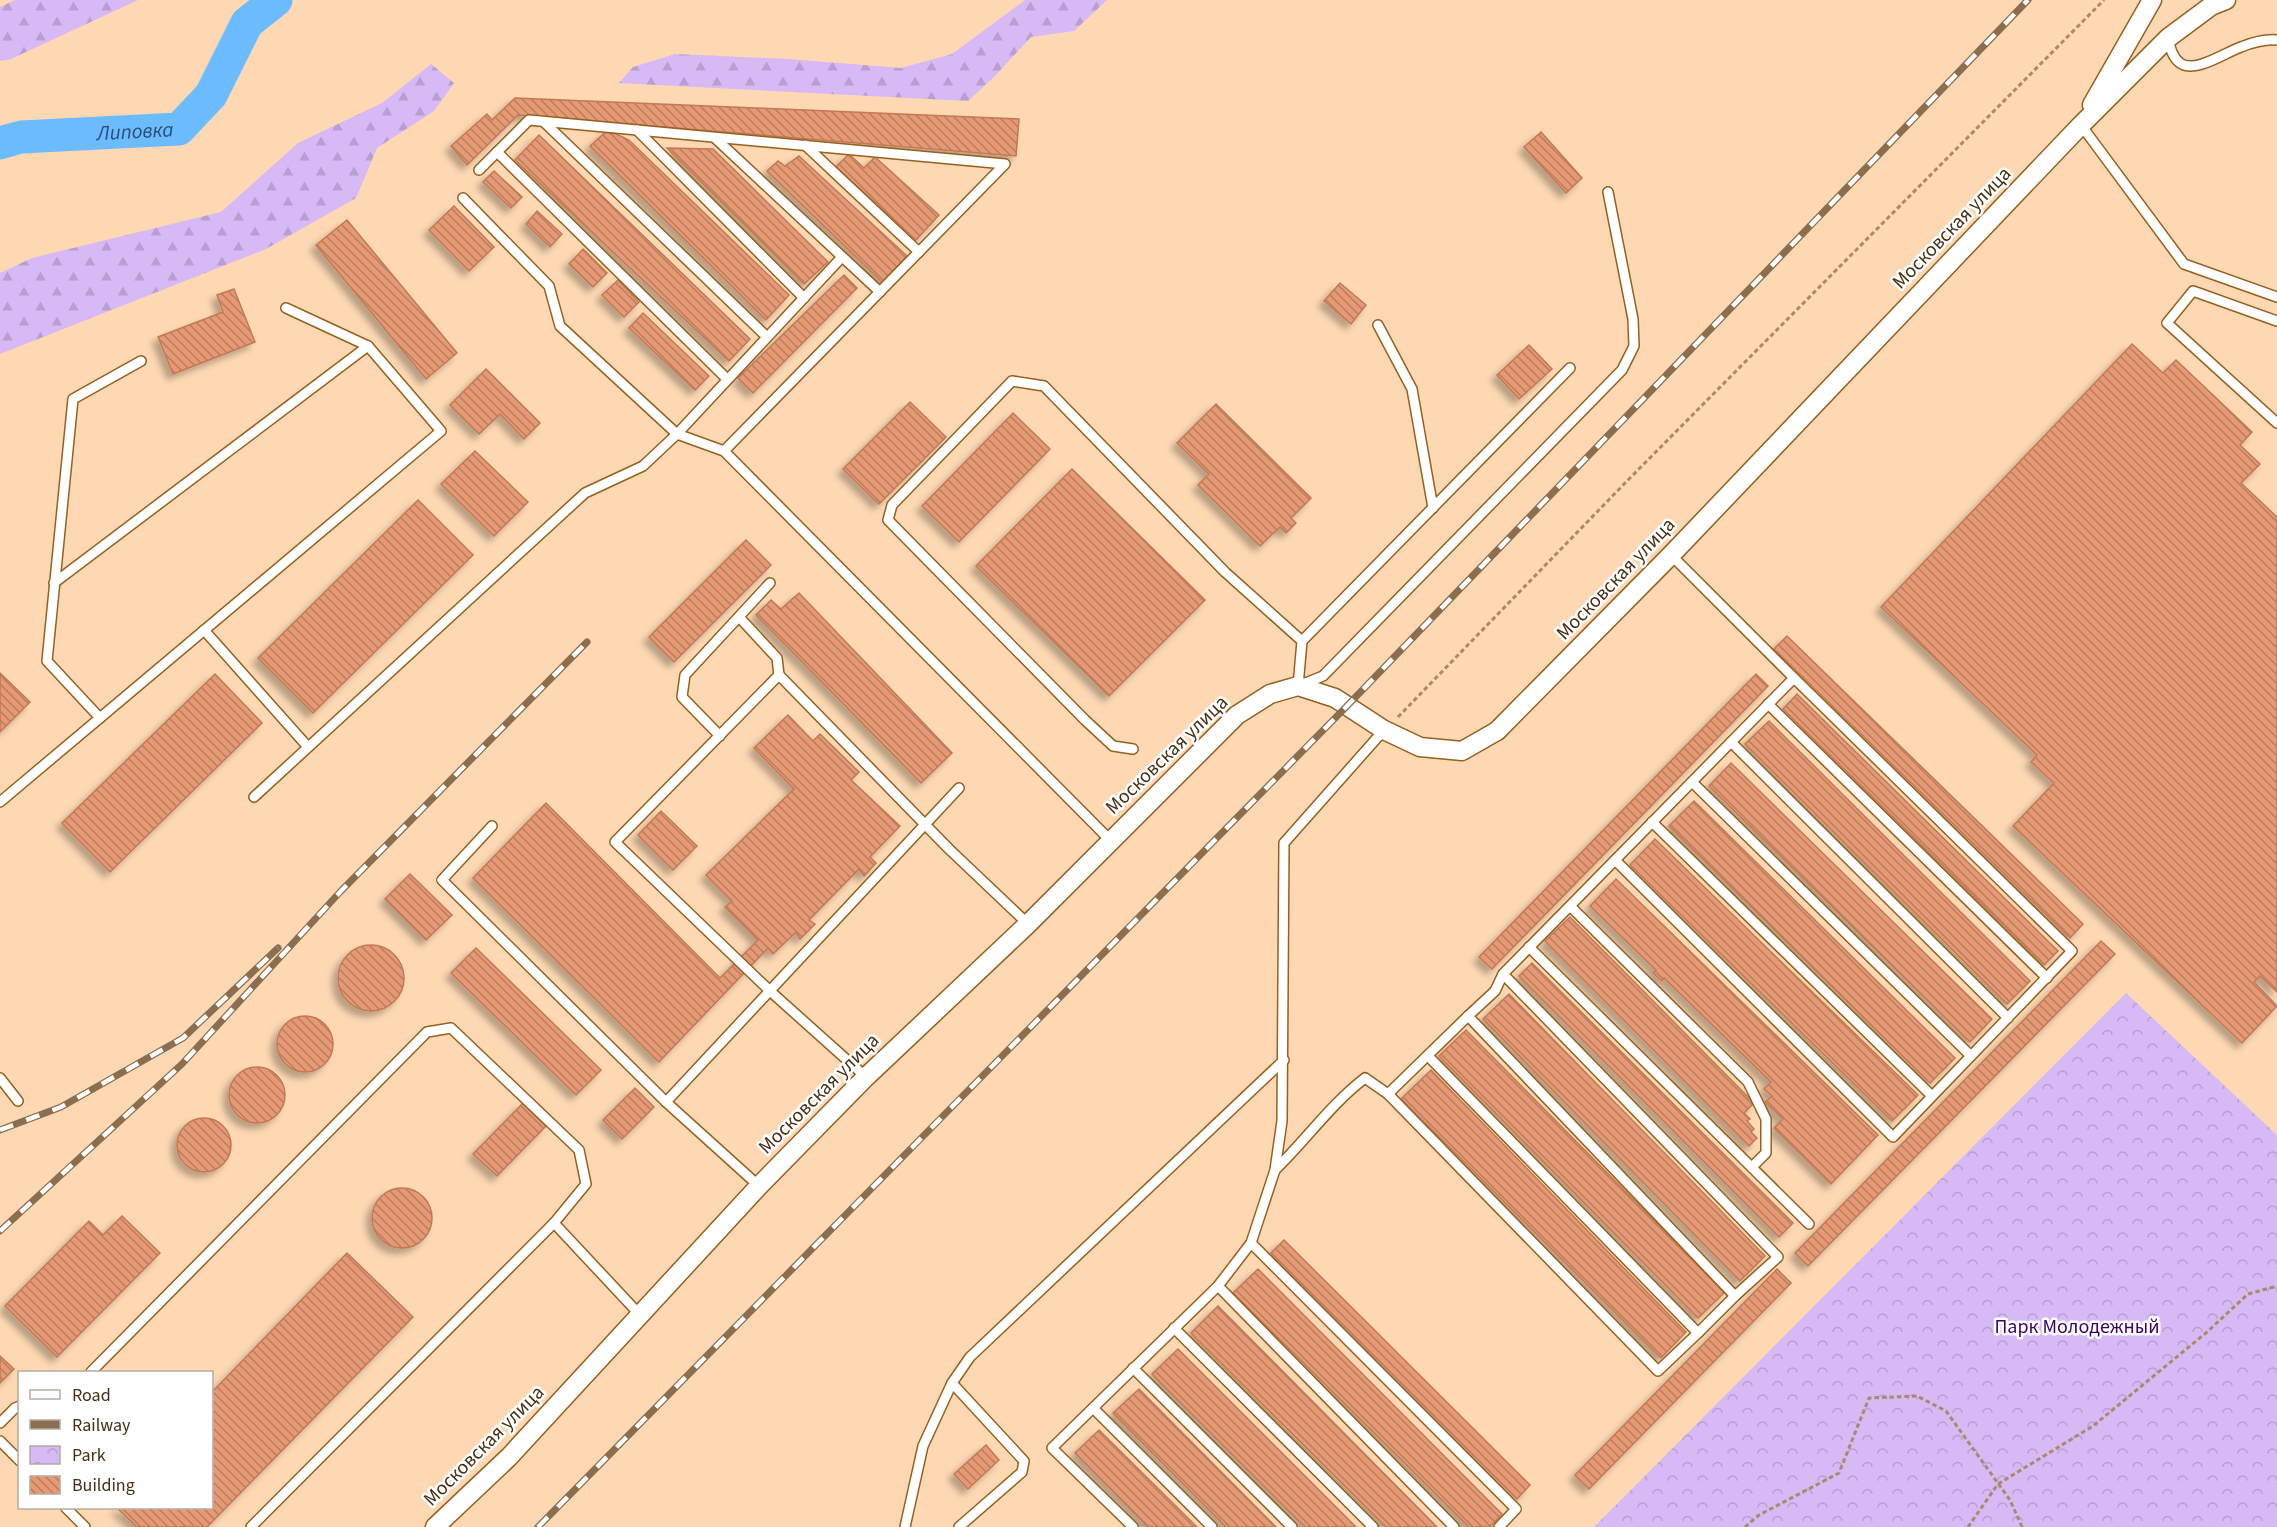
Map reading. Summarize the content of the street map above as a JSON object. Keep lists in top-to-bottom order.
{
  "streets": {
    "street": ["Московская улица"]
  },
  "water": ["Липовка"],
  "parks": ["Парк Молодежный"],
  "legend": [
    "Road",
    "Railway",
    "Park",
    "Building"
  ]
}
